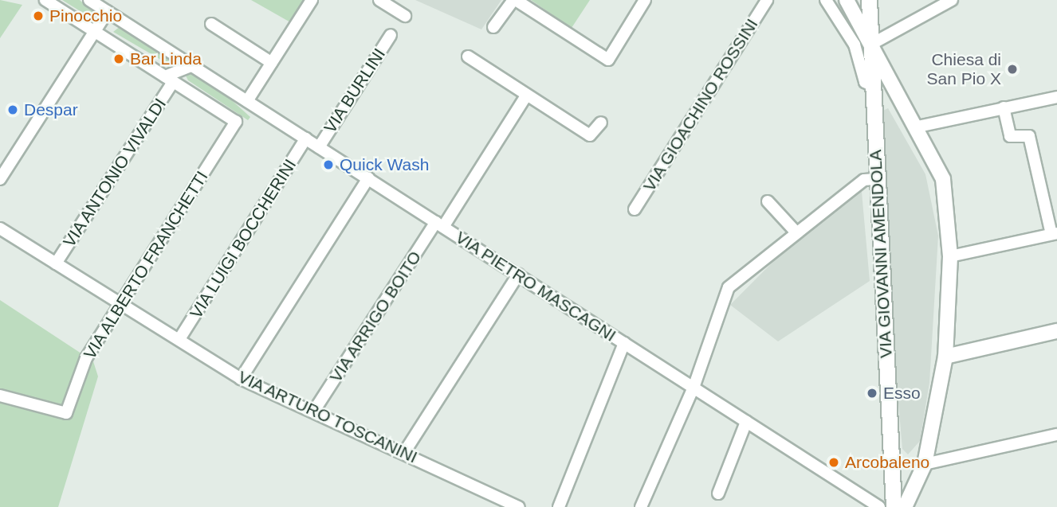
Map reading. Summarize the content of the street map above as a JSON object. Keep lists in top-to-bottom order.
{
  "streets": {
    "main road": ["VIA GIOVANNI AMENDOLA"],
    "street": [
      "VIA BURLINI",
      "VIA GIOACHINO ROSSINI",
      "VIA ANTONIO VIVALDI",
      "VIA LUIGI BOCCHERINI",
      "VIA ALBERTO FRANCHETTI",
      "VIA PIETRO MASCAGNI",
      "VIA ARRIGO BOITO",
      "VIA ARTURO TOSCANINI"
    ]
  },
  "crossings": [
    ["VIA BURLINI", "VIA PIETRO MASCAGNI"],
    ["VIA ANTONIO VIVALDI", "VIA ALBERTO FRANCHETTI"],
    ["VIA ANTONIO VIVALDI", "VIA ARTURO TOSCANINI"],
    ["VIA LUIGI BOCCHERINI", "VIA PIETRO MASCAGNI"],
    ["VIA LUIGI BOCCHERINI", "VIA ARTURO TOSCANINI"],
    ["VIA ALBERTO FRANCHETTI", "VIA ARTURO TOSCANINI"],
    ["VIA PIETRO MASCAGNI", "VIA ARRIGO BOITO"],
    ["VIA ARRIGO BOITO", "VIA ARTURO TOSCANINI"]
  ],
  "places": [
    "Pinocchio",
    "Bar Linda",
    "Chiesa di San Pio X",
    "Despar",
    "Quick Wash",
    "Esso",
    "Arcobaleno"
  ]
}
